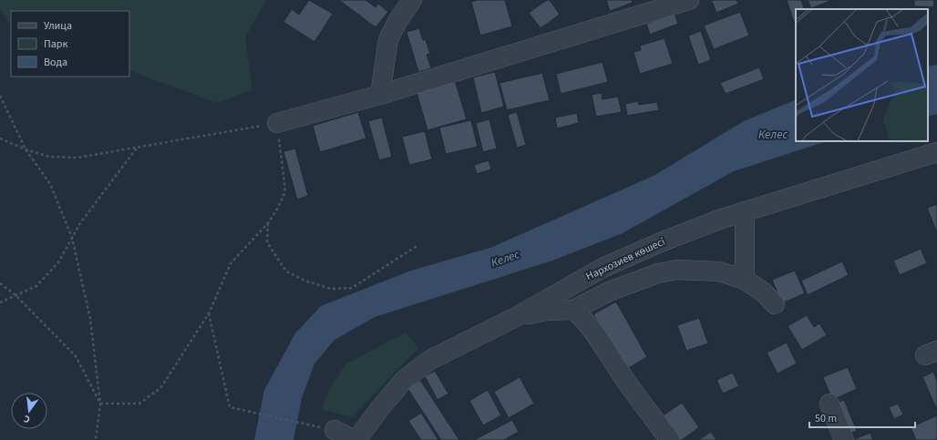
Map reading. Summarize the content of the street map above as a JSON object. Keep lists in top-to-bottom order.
{
  "streets": {
    "street": ["Нархозиев көшесі"]
  },
  "water": ["Келес"],
  "legend": ["Улица", "Парк", "Вода"],
  "scale_bar": "50 m",
  "north": "bottom"
}
